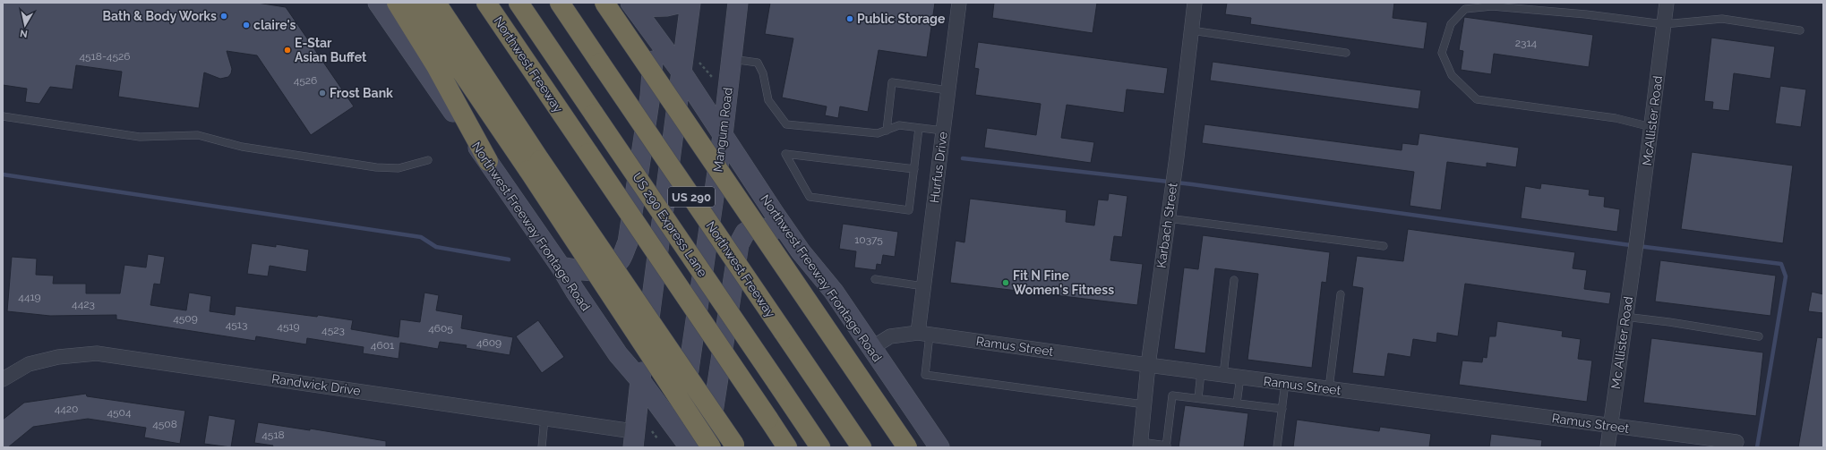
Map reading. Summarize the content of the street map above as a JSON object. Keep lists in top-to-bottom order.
{
  "streets": {
    "highway": ["Northwest Freeway", "US 290", "US 290 Express Lane"],
    "main road": ["Mangum Road", "Northwest Freeway Frontage Road"],
    "street": [
      "McAllister Road",
      "Hurfus Drive",
      "Karbach Street",
      "Mc Allister Road",
      "Ramus Street",
      "Randwick Drive"
    ]
  },
  "crossings": [
    ["McAllister Road", "Mc Allister Road"],
    ["Mangum Road", "Northwest Freeway Frontage Road"],
    ["Hurfus Drive", "Ramus Street"],
    ["Karbach Street", "Ramus Street"],
    ["Northwest Freeway Frontage Road", "Ramus Street"],
    ["Mc Allister Road", "Ramus Street"]
  ],
  "places": [
    "Bath & Body Works",
    "Public Storage",
    "claire's",
    "E-Star Asian Buffet",
    "Frost Bank",
    "Fit N Fine Women's Fitness"
  ],
  "house_numbers": [
    "2314",
    "4518-4526",
    "4526",
    "10375",
    "4419",
    "4423",
    "4509",
    "4513",
    "4519",
    "4605",
    "4523",
    "4609",
    "4601",
    "4420",
    "4504",
    "4508",
    "4518"
  ],
  "north": "bottom"
}
